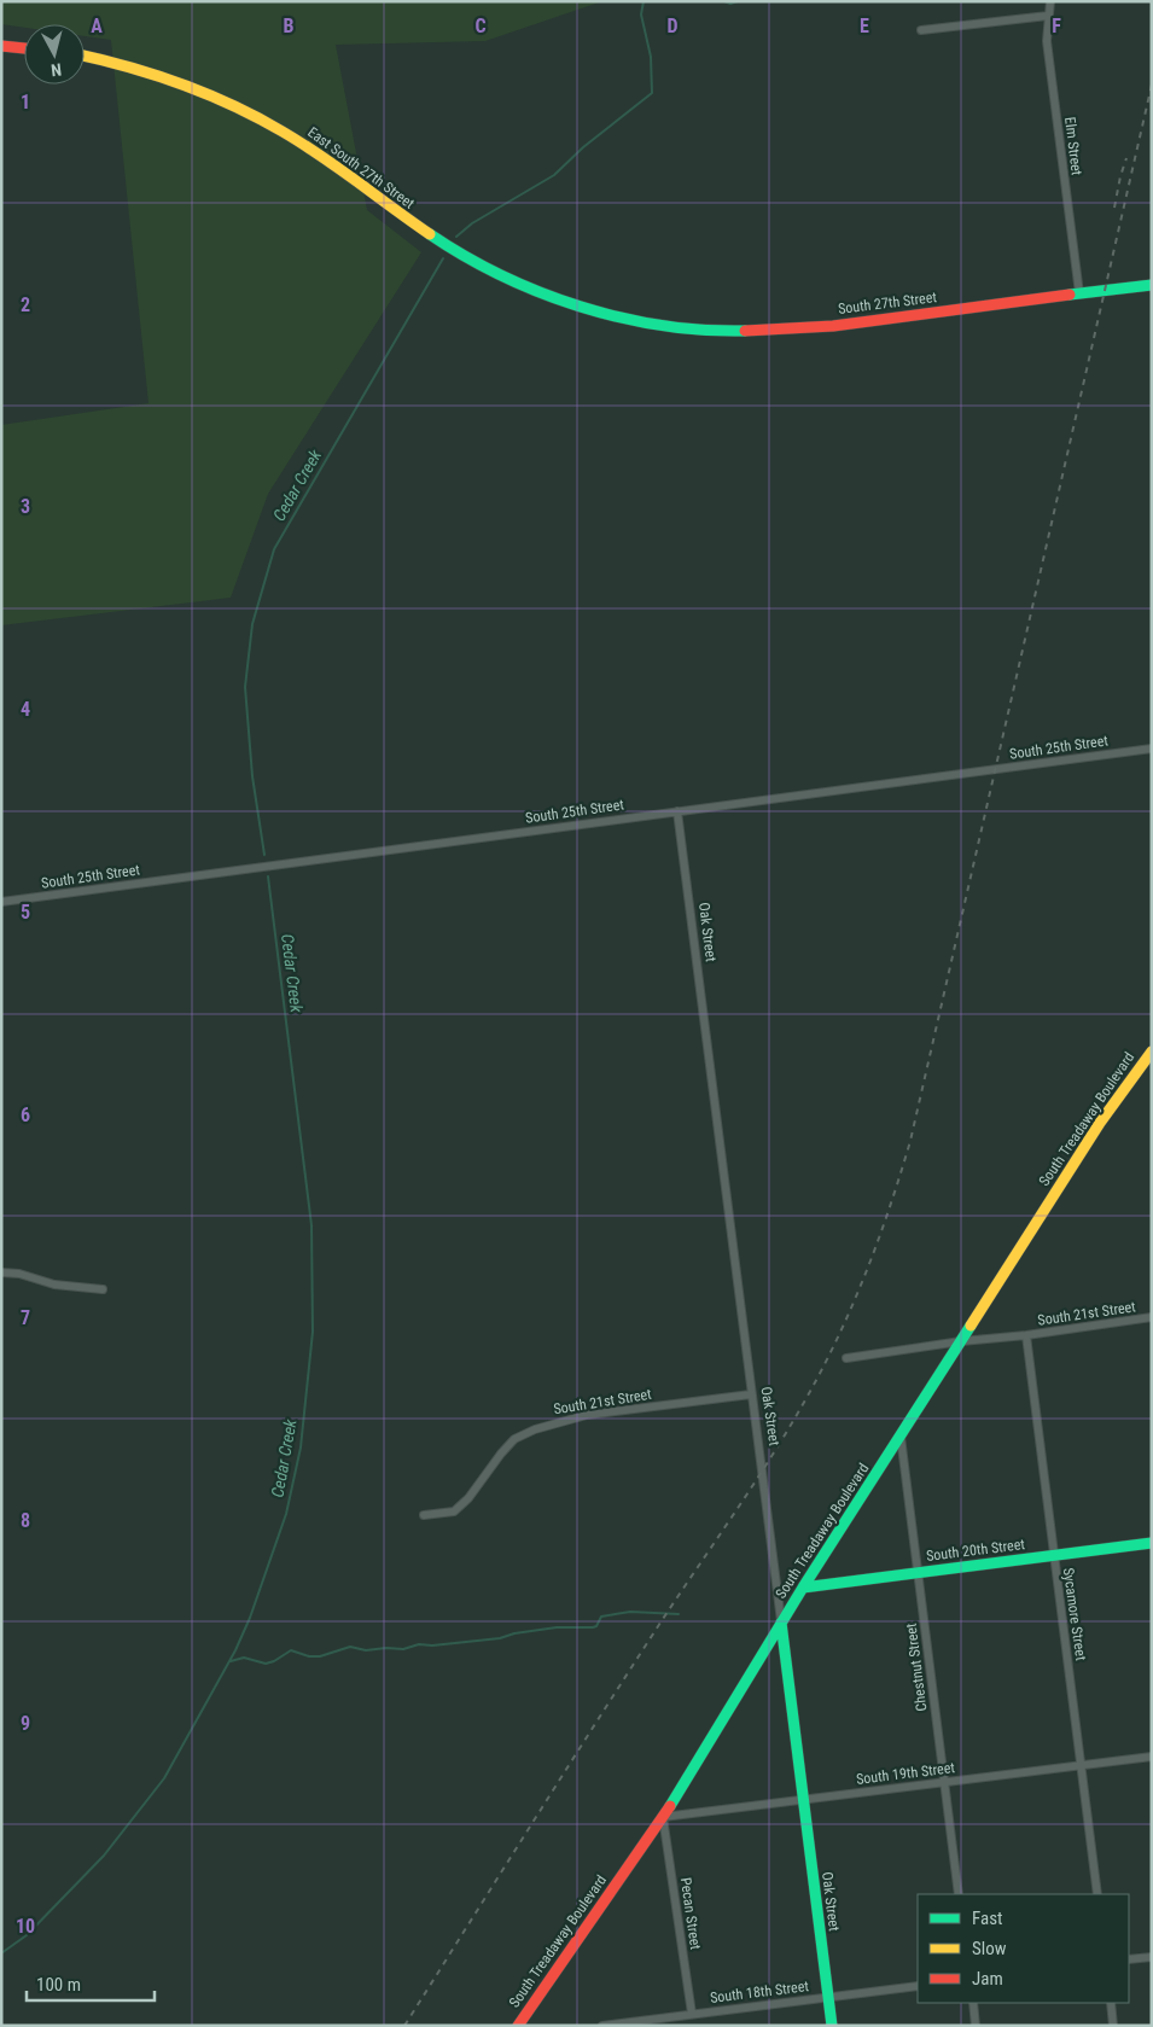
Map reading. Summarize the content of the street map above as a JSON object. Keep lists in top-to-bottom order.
{
  "streets": {
    "main road": [
      "East South 27th Street",
      "South 27th Street",
      "Oak Street",
      "South Treadaway Boulevard",
      "South 20th Street"
    ],
    "street": [
      "Elm Street",
      "South 25th Street",
      "South 21st Street",
      "Sycamore Street",
      "Chestnut Street",
      "South 19th Street",
      "Pecan Street",
      "South 18th Street"
    ]
  },
  "crossings": [
    ["Elm Street", "South 27th Street"],
    ["East South 27th Street", "South 27th Street"],
    ["South 25th Street", "Oak Street"],
    ["Oak Street", "South Treadaway Boulevard"],
    ["Oak Street", "South 21st Street"],
    ["Oak Street", "South 19th Street"],
    ["Oak Street", "South 18th Street"],
    ["South Treadaway Boulevard", "South 21st Street"],
    ["South Treadaway Boulevard", "South 20th Street"],
    ["South Treadaway Boulevard", "Chestnut Street"],
    ["South Treadaway Boulevard", "South 19th Street"],
    ["South Treadaway Boulevard", "Pecan Street"],
    ["South 21st Street", "Sycamore Street"],
    ["South 20th Street", "Sycamore Street"],
    ["South 20th Street", "Chestnut Street"],
    ["Sycamore Street", "South 19th Street"],
    ["Chestnut Street", "South 19th Street"],
    ["South 19th Street", "Pecan Street"],
    ["Pecan Street", "South 18th Street"]
  ],
  "water": ["Cedar Creek"],
  "legend": ["Fast", "Slow", "Jam"],
  "scale_bar": "100 m",
  "north": "bottom",
  "grid": {
    "columns": [
      "A",
      "B",
      "C",
      "D",
      "E",
      "F"
    ],
    "rows": [
      "1",
      "2",
      "3",
      "4",
      "5",
      "6",
      "7",
      "8",
      "9",
      "10"
    ]
  }
}
